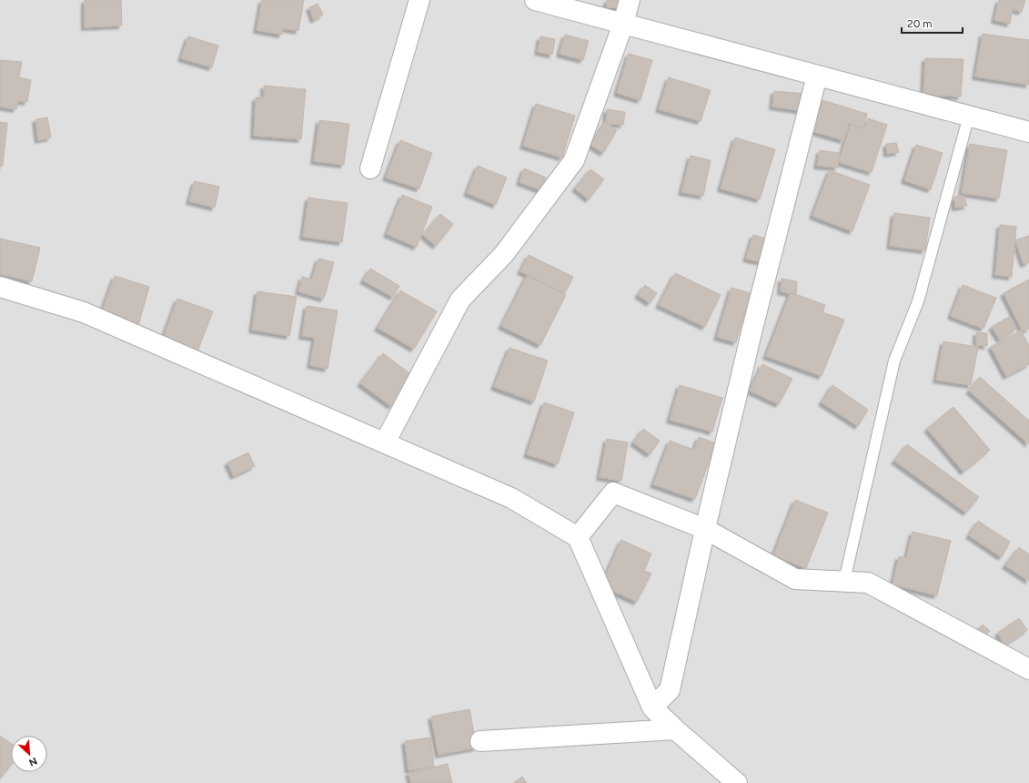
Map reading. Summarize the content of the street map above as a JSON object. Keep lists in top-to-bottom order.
{
  "scale_bar": "20 m",
  "north": "bottom right"
}
